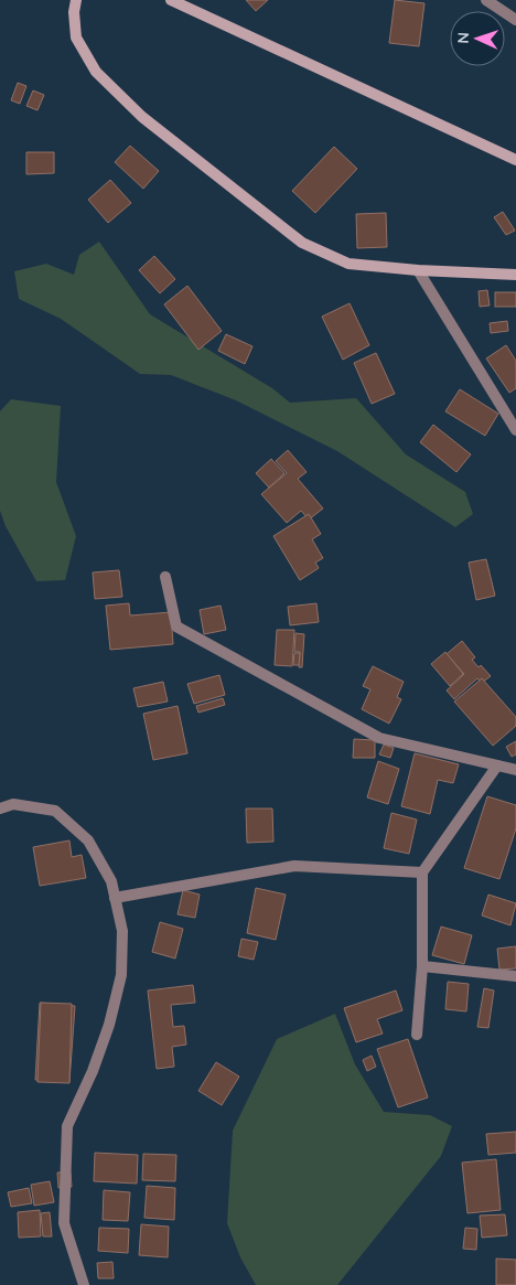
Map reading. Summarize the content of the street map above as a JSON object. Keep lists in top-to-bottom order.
{
  "north": "left"
}
